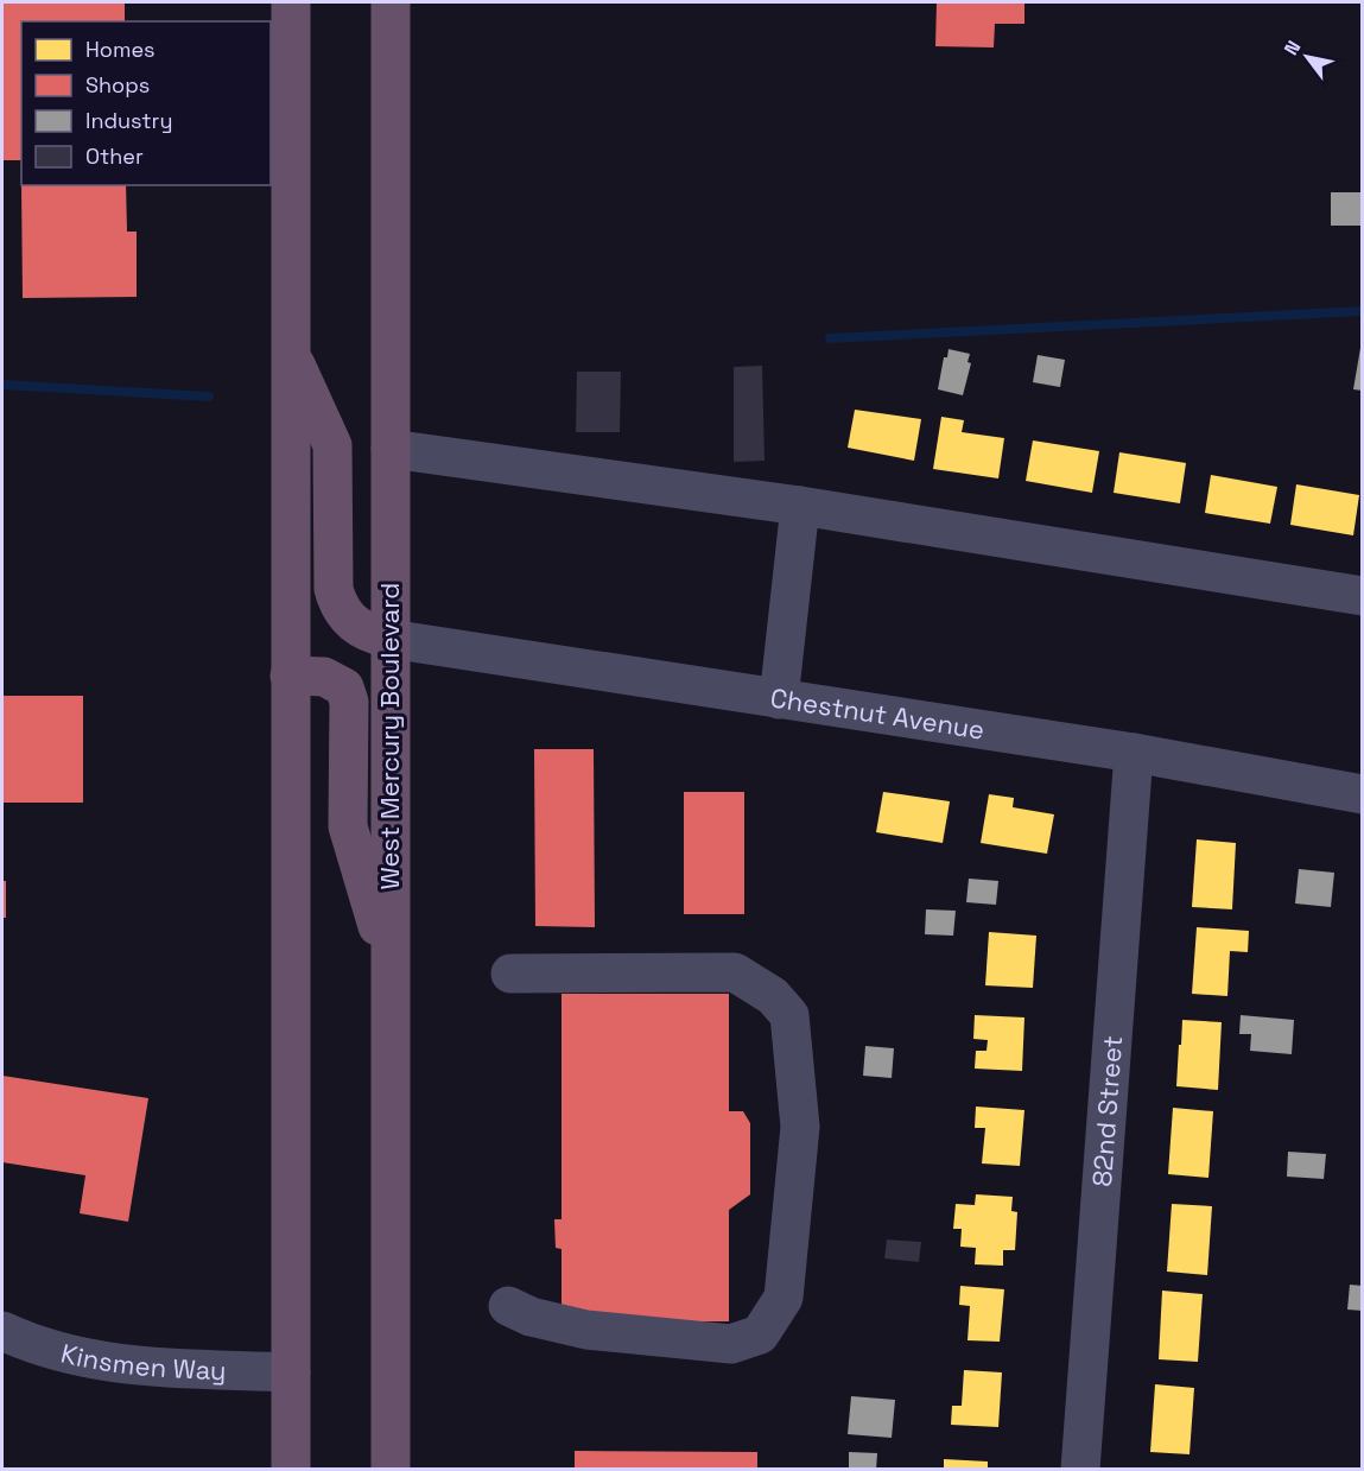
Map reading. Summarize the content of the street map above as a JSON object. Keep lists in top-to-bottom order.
{
  "streets": {
    "highway": ["West Mercury Boulevard"],
    "street": ["Chestnut Avenue", "82nd Street", "Kinsmen Way"]
  },
  "crossings": [
    ["Chestnut Avenue", "West Mercury Boulevard"],
    ["Chestnut Avenue", "82nd Street"]
  ],
  "legend": [
    "Homes",
    "Shops",
    "Industry",
    "Other"
  ],
  "north": "top left"
}
